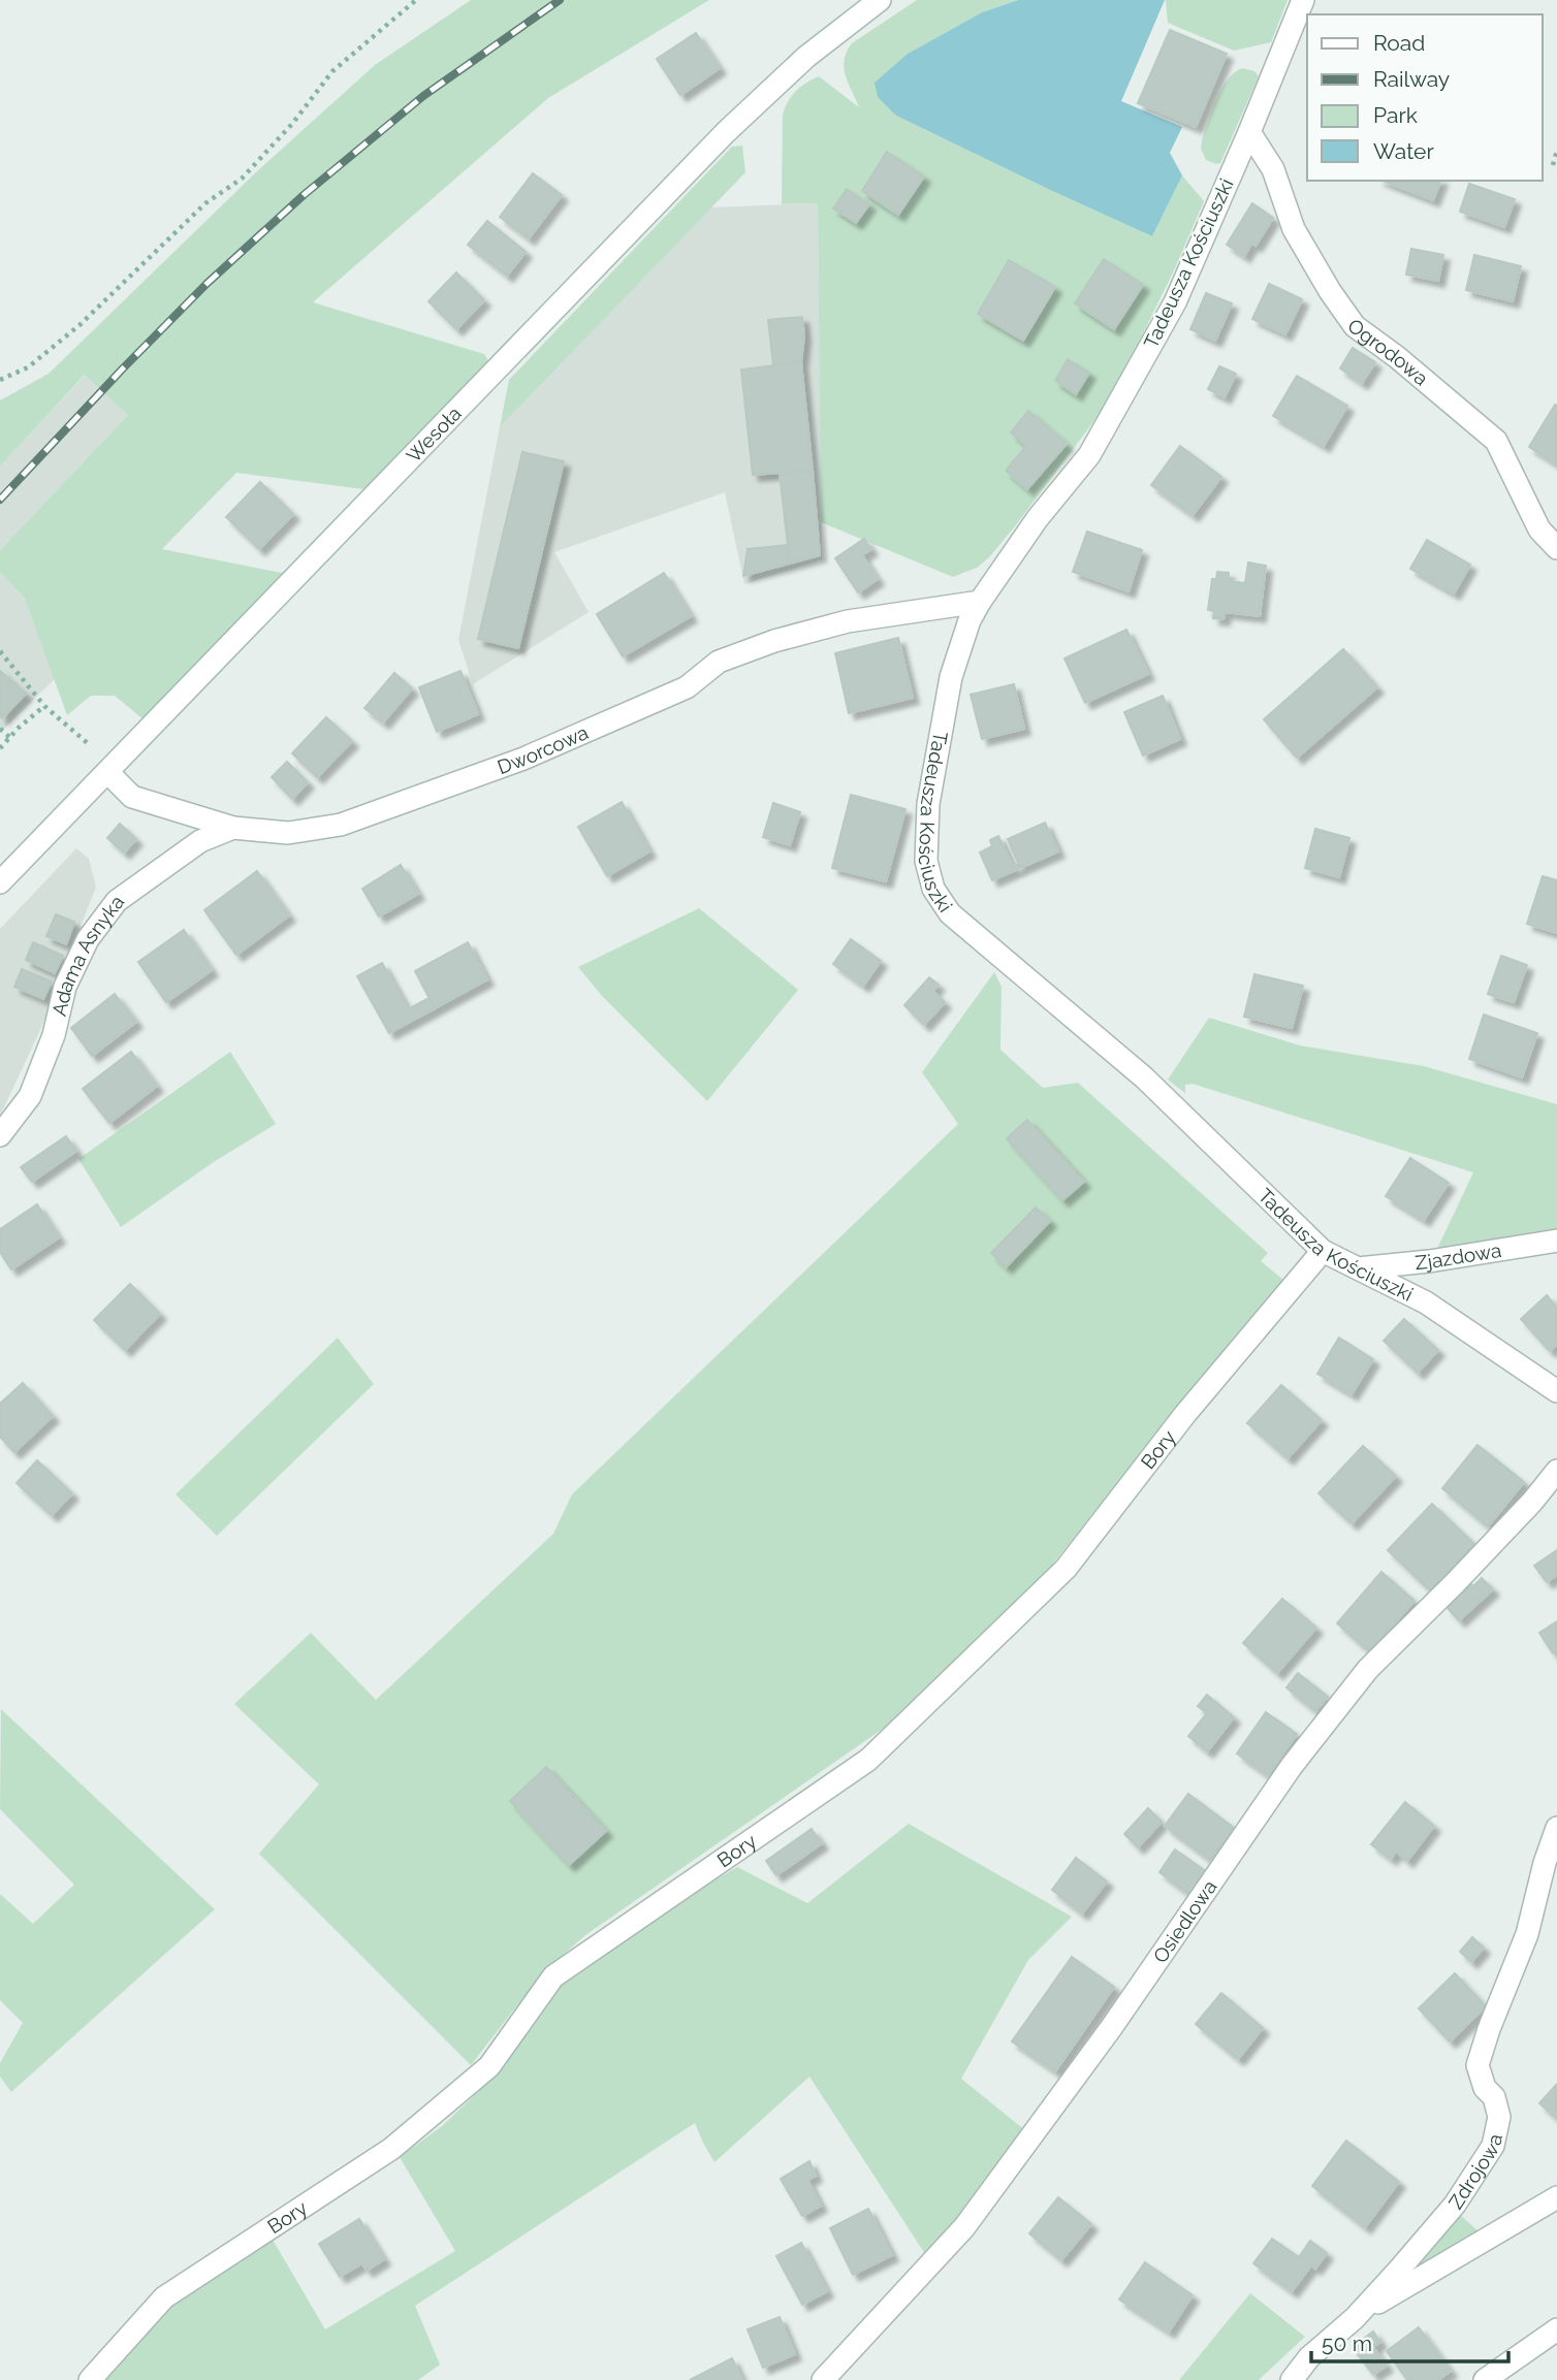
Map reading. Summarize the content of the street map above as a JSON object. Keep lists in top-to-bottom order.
{
  "streets": {
    "street": [
      "Tadeusza Kościuszki",
      "Ogrodowa",
      "Wesoła",
      "Dworcowa",
      "Adama Asnyka",
      "Zjazdowa",
      "Bory",
      "Osiedlowa",
      "Zdrojowa"
    ]
  },
  "crossings": [
    ["Tadeusza Kościuszki", "Ogrodowa"],
    ["Tadeusza Kościuszki", "Dworcowa"],
    ["Tadeusza Kościuszki", "Zjazdowa"],
    ["Tadeusza Kościuszki", "Bory"],
    ["Wesoła", "Dworcowa"],
    ["Dworcowa", "Adama Asnyka"]
  ],
  "legend": [
    "Road",
    "Railway",
    "Park",
    "Water"
  ],
  "scale_bar": "50 m"
}
